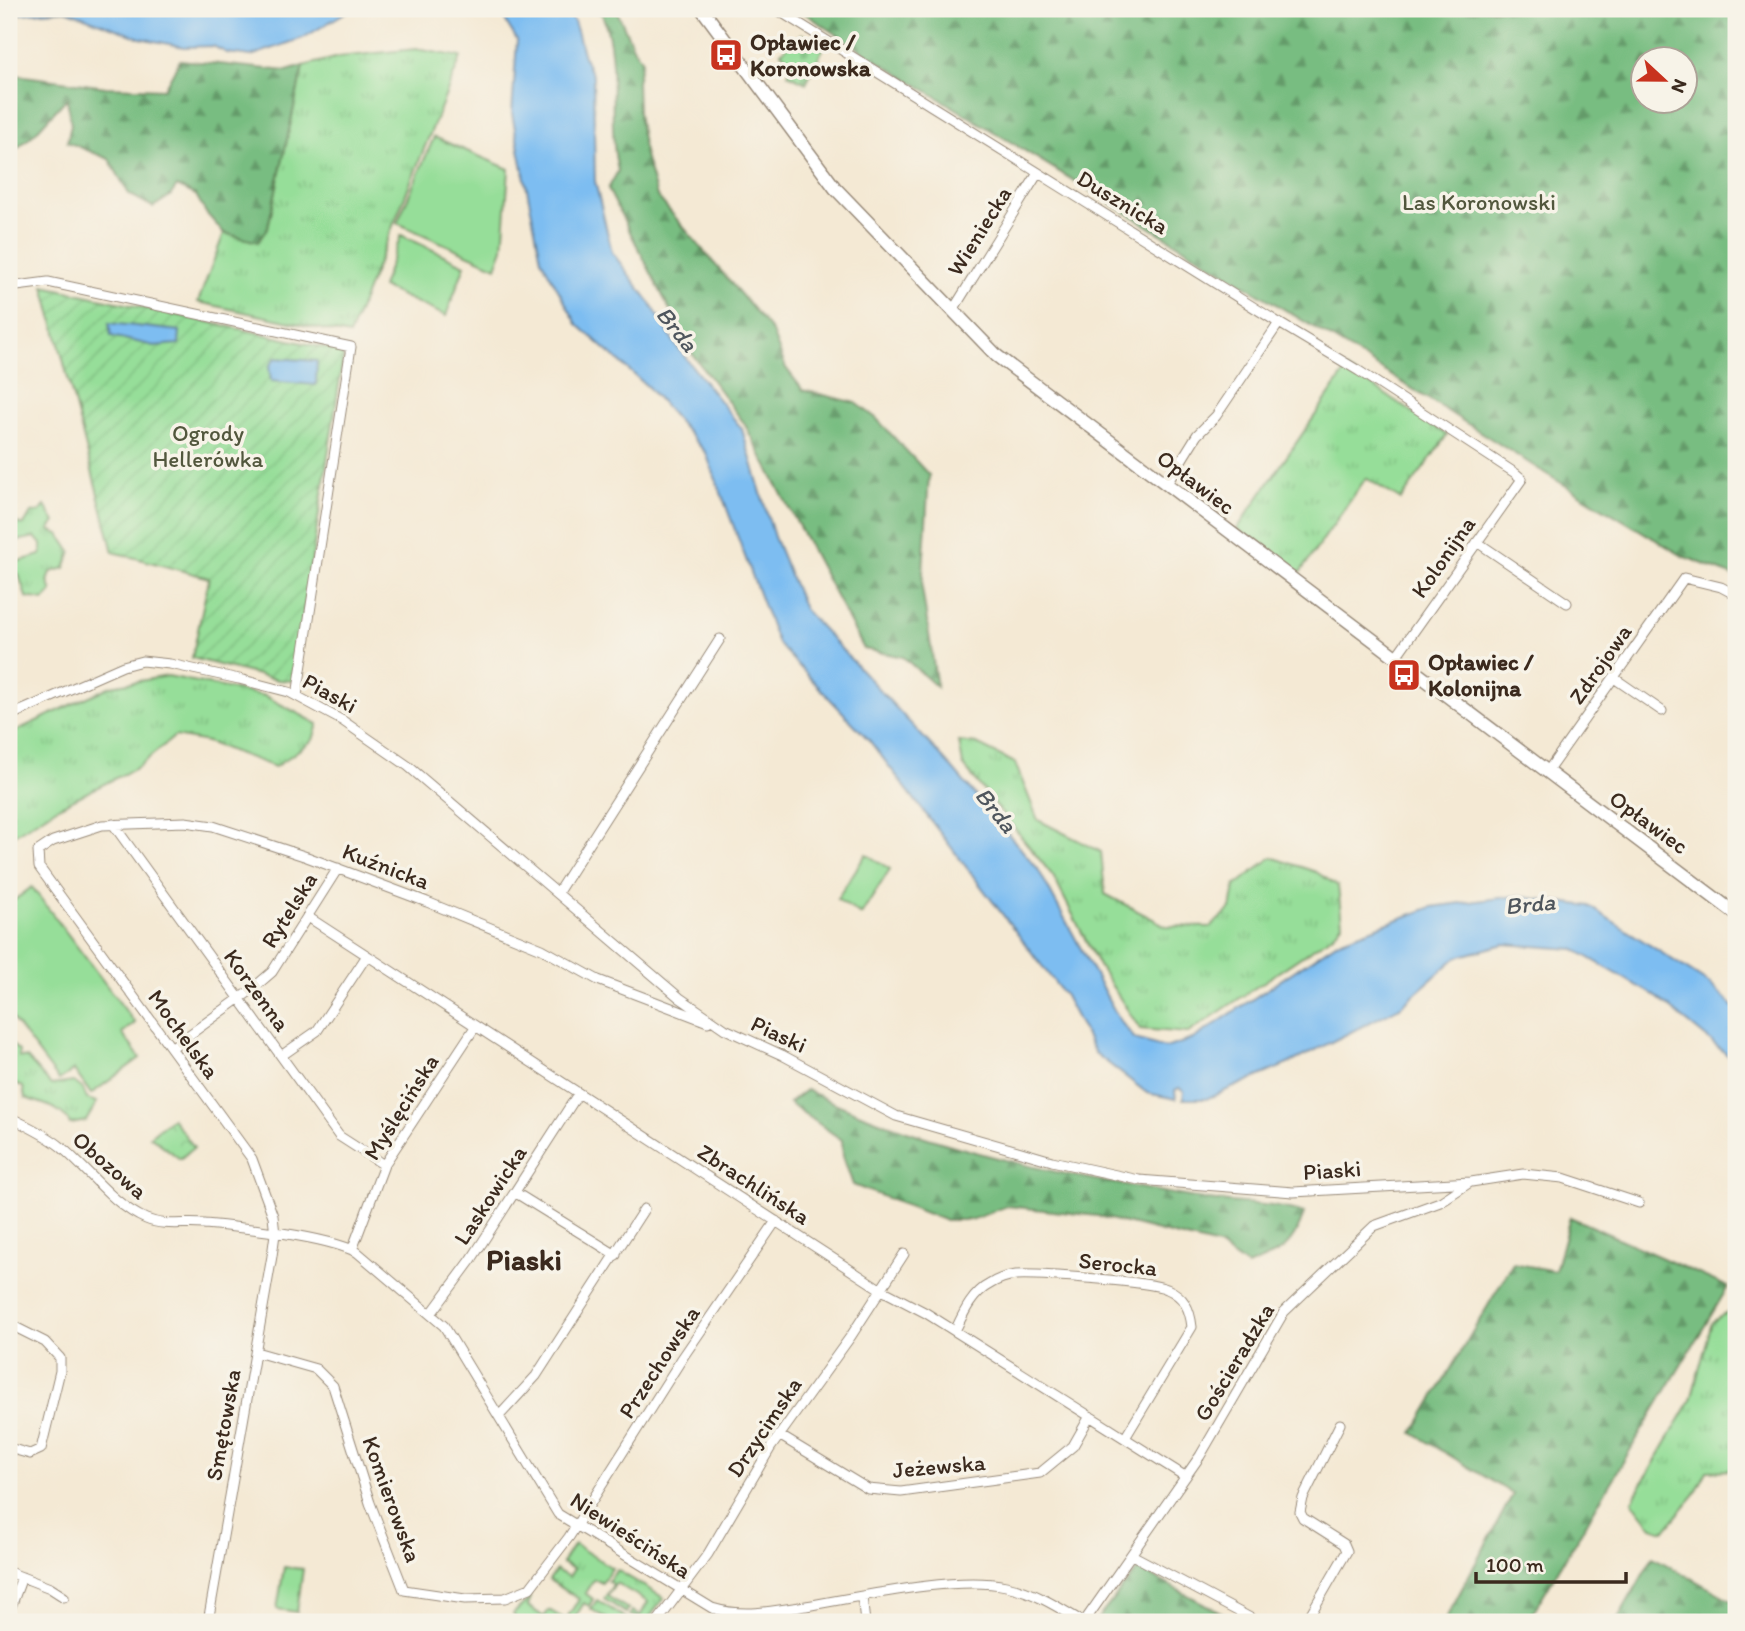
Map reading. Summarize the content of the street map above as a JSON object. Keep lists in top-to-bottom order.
{
  "streets": {
    "street": [
      "Dusznicka",
      "Wieniecka",
      "Opławiec",
      "Kolonijna",
      "Zdrojowa",
      "Piaski",
      "Kuźnicka",
      "Rytelska",
      "Korzenna",
      "Mochelska",
      "Myślęcińska",
      "Obozowa",
      "Zbrachlińska",
      "Laskowicka",
      "Serocka",
      "Przechowska",
      "Gościeradzka",
      "Smętowska",
      "Drzycimska",
      "Jeżewska",
      "Komierowska",
      "Niewieścińska"
    ]
  },
  "crossings": [
    ["Dusznicka", "Wieniecka"],
    ["Dusznicka", "Kolonijna"],
    ["Wieniecka", "Opławiec"],
    ["Opławiec", "Kolonijna"],
    ["Opławiec", "Zdrojowa"],
    ["Piaski", "Kuźnicka"],
    ["Piaski", "Gościeradzka"],
    ["Kuźnicka", "Rytelska"],
    ["Kuźnicka", "Korzenna"],
    ["Kuźnicka", "Mochelska"],
    ["Rytelska", "Korzenna"],
    ["Rytelska", "Mochelska"],
    ["Rytelska", "Zbrachlińska"],
    ["Korzenna", "Myślęcińska"],
    ["Mochelska", "Obozowa"],
    ["Mochelska", "Smętowska"],
    ["Mochelska", "Niewieścińska"],
    ["Myślęcińska", "Zbrachlińska"],
    ["Myślęcińska", "Niewieścińska"],
    ["Obozowa", "Smętowska"],
    ["Obozowa", "Niewieścińska"],
    ["Zbrachlińska", "Laskowicka"],
    ["Zbrachlińska", "Serocka"],
    ["Zbrachlińska", "Przechowska"],
    ["Zbrachlińska", "Gościeradzka"],
    ["Zbrachlińska", "Drzycimska"],
    ["Zbrachlińska", "Jeżewska"],
    ["Laskowicka", "Niewieścińska"],
    ["Przechowska", "Komierowska"],
    ["Przechowska", "Niewieścińska"],
    ["Gościeradzka", "Niewieścińska"],
    ["Smętowska", "Komierowska"],
    ["Smętowska", "Niewieścińska"],
    ["Drzycimska", "Jeżewska"],
    ["Drzycimska", "Niewieścińska"],
    ["Komierowska", "Niewieścińska"]
  ],
  "districts": ["Piaski"],
  "water": ["Brda"],
  "parks": ["Las Koronowski", "Ogrody Hellerówka"],
  "places": {
    "bus stop": ["Opławiec / Koronowska", "Opławiec / Kolonijna"]
  },
  "scale_bar": "100 m",
  "north": "right"
}
